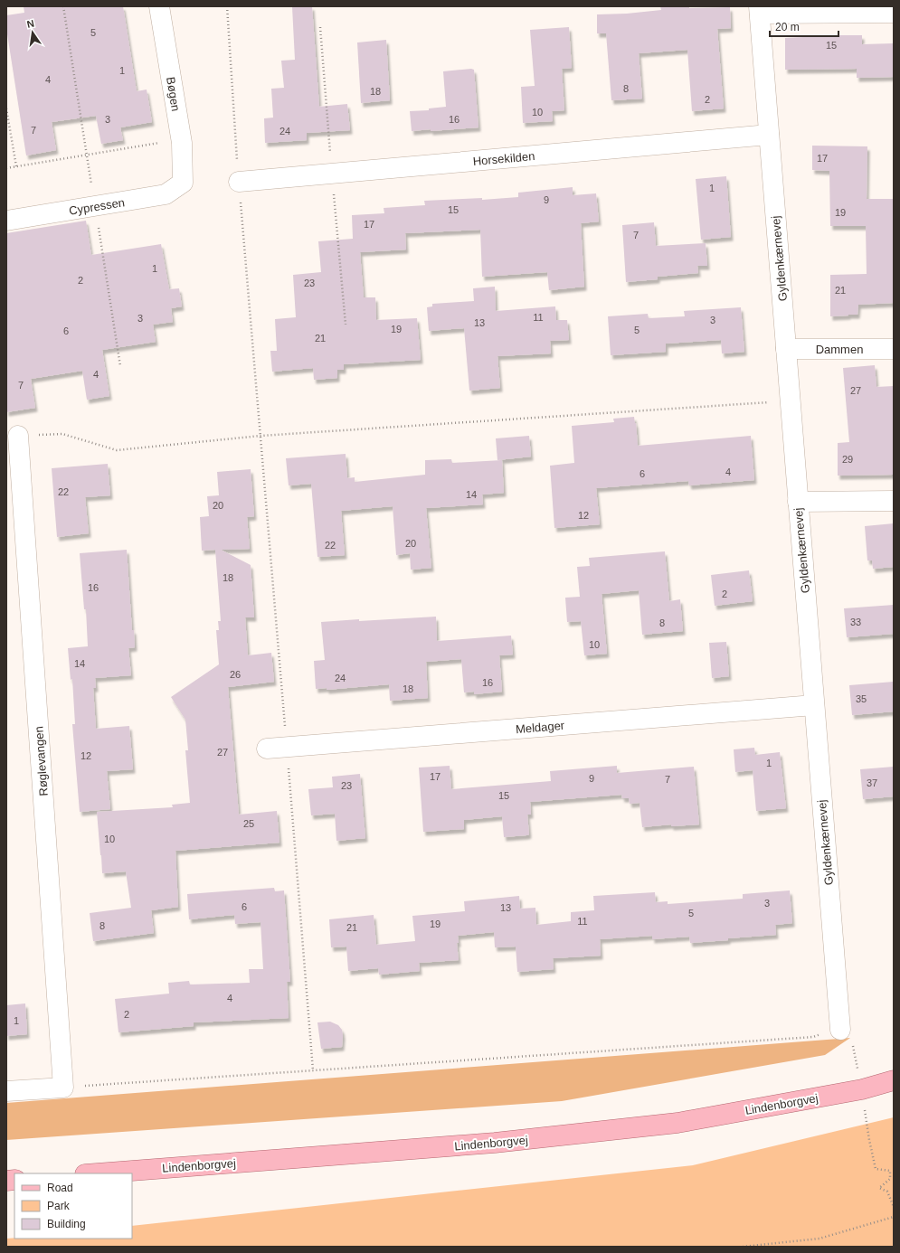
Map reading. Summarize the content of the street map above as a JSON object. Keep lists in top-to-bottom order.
{
  "streets": {
    "main road": ["Lindenborgvej"],
    "street": [
      "Bøgen",
      "Horsekilden",
      "Cypressen",
      "Gyldenkærnevej",
      "Dammen",
      "Meldager",
      "Røglevangen"
    ]
  },
  "crossings": [
    ["Bøgen", "Cypressen"],
    ["Horsekilden", "Gyldenkærnevej"],
    ["Gyldenkærnevej", "Dammen"],
    ["Gyldenkærnevej", "Meldager"]
  ],
  "house_numbers": [
    "5",
    "15",
    "1",
    "4",
    "8",
    "18",
    "2",
    "10",
    "3",
    "16",
    "7",
    "24",
    "17",
    "1",
    "9",
    "15",
    "19",
    "17",
    "7",
    "1",
    "2",
    "23",
    "21",
    "11",
    "3",
    "3",
    "13",
    "19",
    "5",
    "6",
    "21",
    "4",
    "7",
    "27",
    "29",
    "4",
    "6",
    "22",
    "14",
    "20",
    "12",
    "20",
    "22",
    "18",
    "16",
    "2",
    "33",
    "8",
    "10",
    "14",
    "26",
    "24",
    "16",
    "18",
    "35",
    "27",
    "12",
    "1",
    "17",
    "9",
    "7",
    "37",
    "23",
    "15",
    "25",
    "10",
    "3",
    "6",
    "13",
    "5",
    "11",
    "19",
    "8",
    "21",
    "4",
    "2",
    "1"
  ],
  "legend": ["Road", "Park", "Building"],
  "scale_bar": "20 m",
  "north": "top"
}
